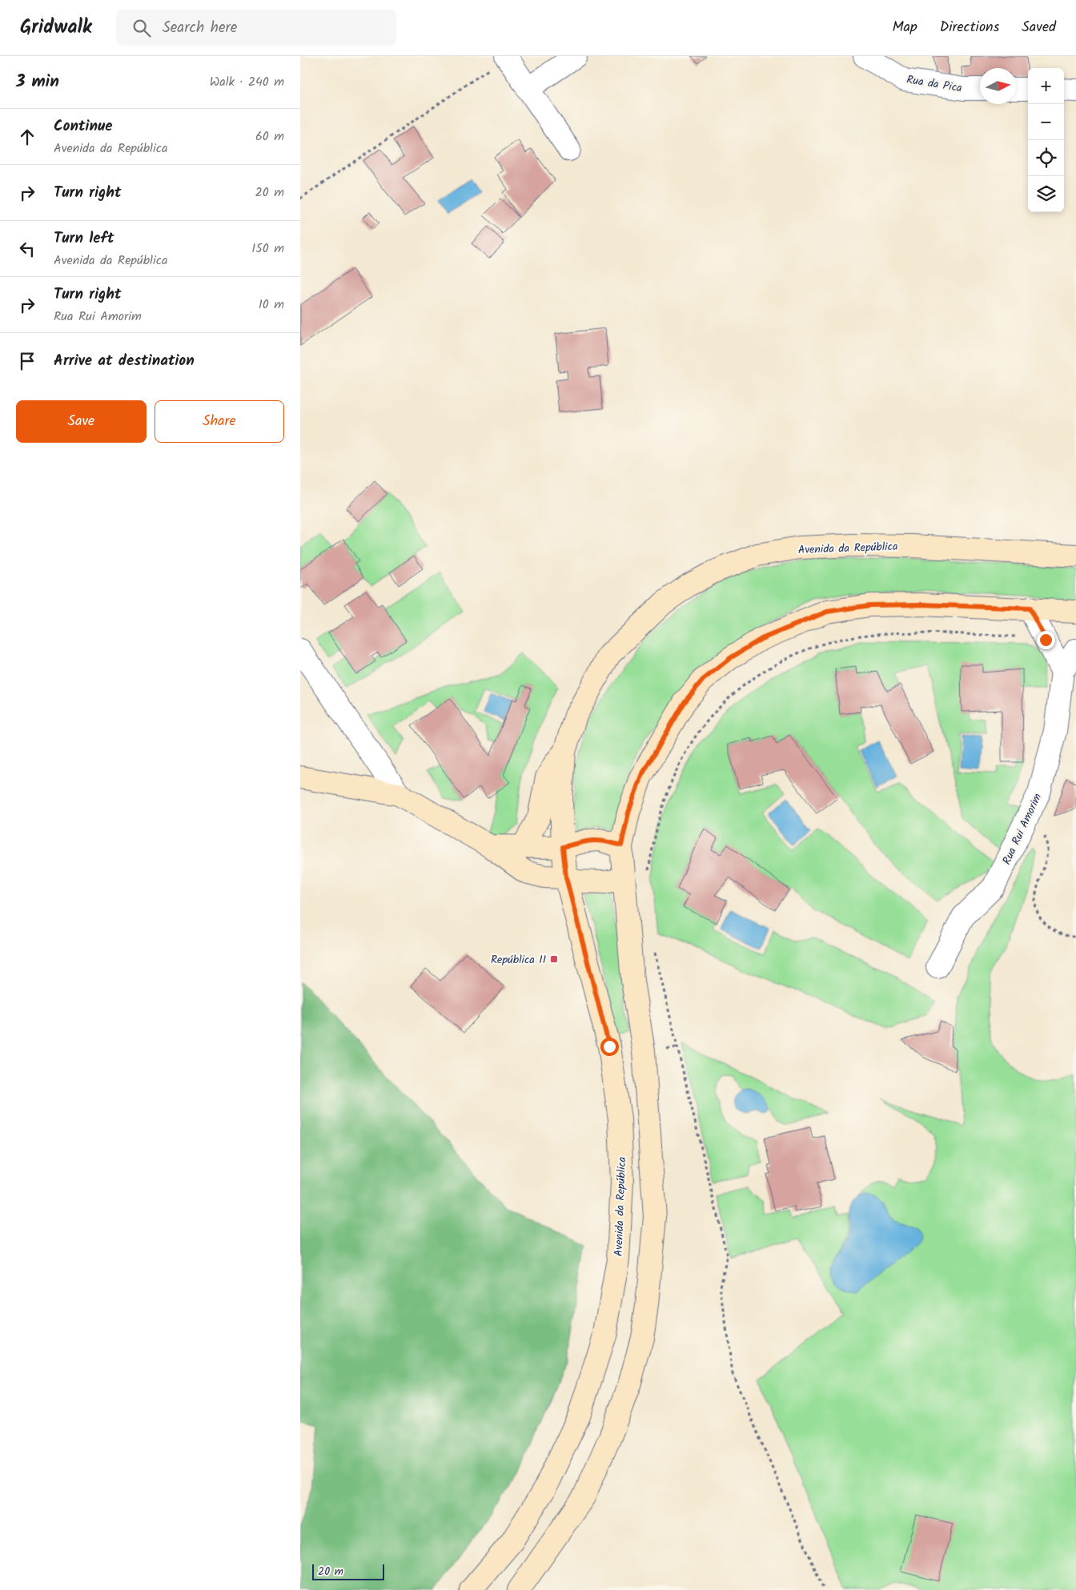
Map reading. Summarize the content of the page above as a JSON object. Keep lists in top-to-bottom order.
{
  "streets": {
    "main road": ["Avenida da República"],
    "street": ["Rua da Pica", "Rua Rui Amorim"]
  },
  "places": {
    "transit": ["República II"]
  },
  "scale_bar": "20 m",
  "north": "right",
  "page": {
    "header": "Gridwalk",
    "search": "Search here",
    "nav": ["Map", "Directions", "Saved"],
    "heading": ["3 min", "Walk · 240 m"],
    "map_buttons": ["+", "−"],
    "list": [
      ["Continue", "Avenida da República", "60 m"],
      ["Turn right", "20 m"],
      ["Turn left", "Avenida da República", "150 m"],
      ["Turn right", "Rua Rui Amorim", "10 m"],
      "Arrive at destination"
    ],
    "buttons": ["Save", "Share"],
    "scale": "20 m"
  }
}
